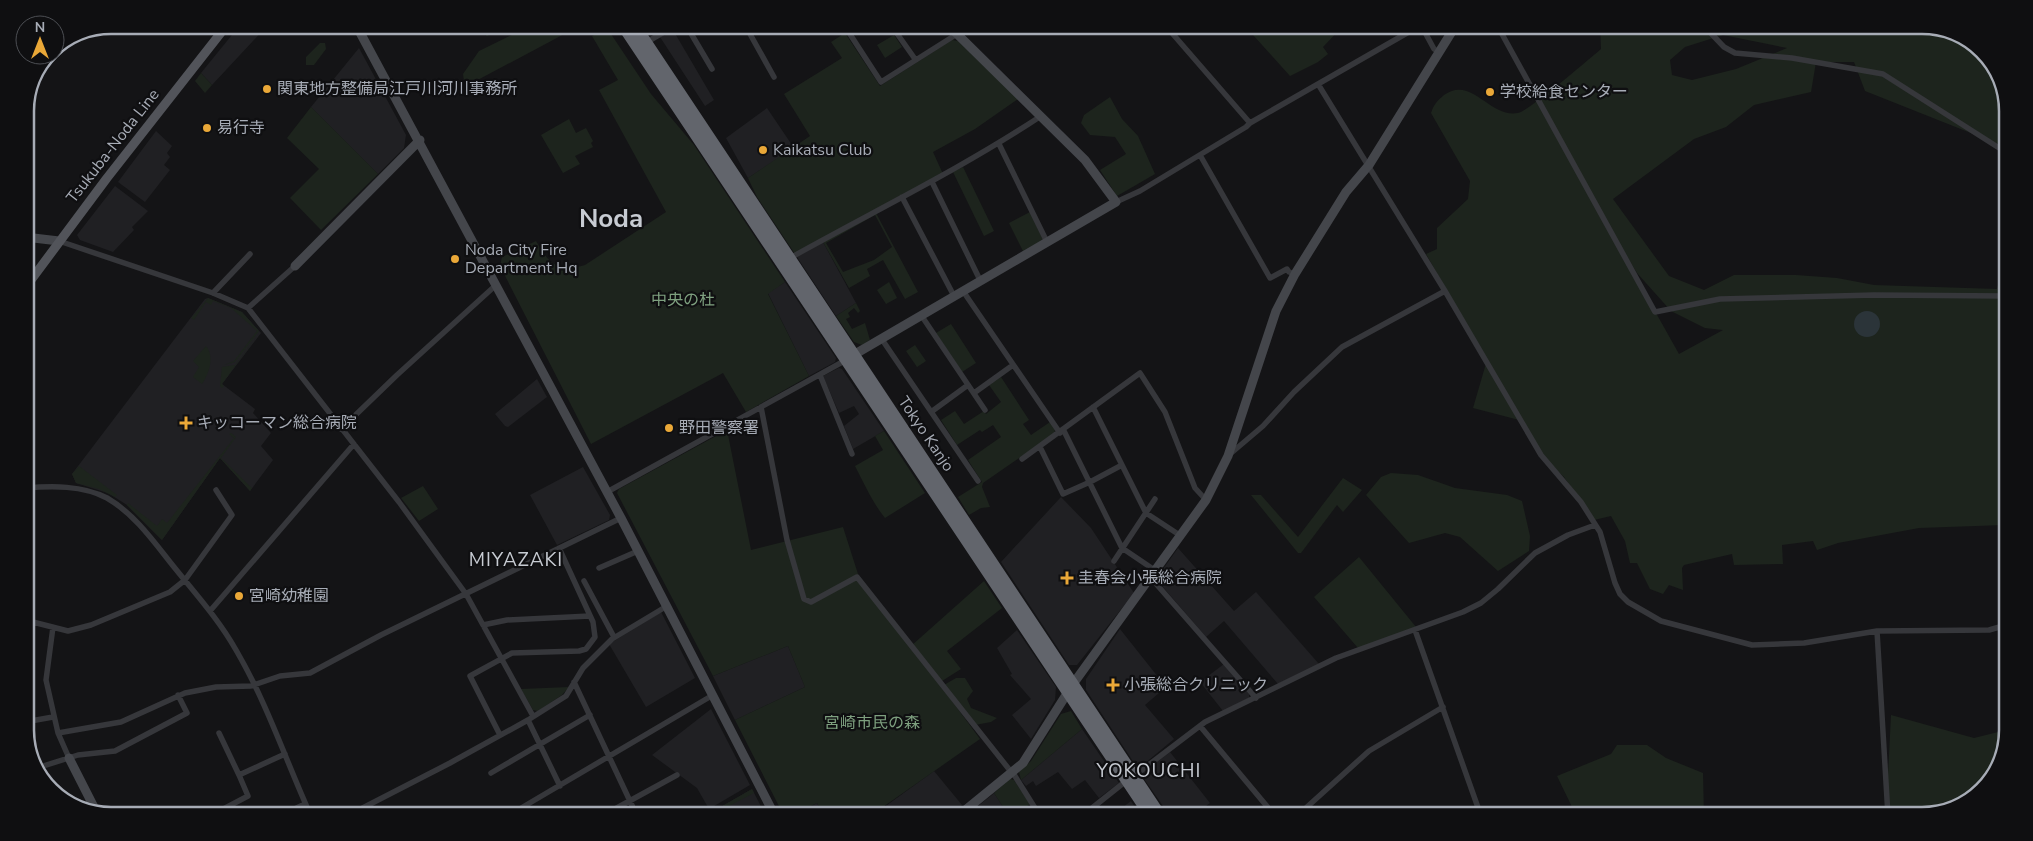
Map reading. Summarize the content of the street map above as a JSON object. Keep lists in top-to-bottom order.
{
  "streets": {
    "highway": ["Tokyo Kanjo"],
    "main road": ["Tsukuba-Noda Line"]
  },
  "districts": ["Noda", "MIYAZAKI", "YOKOUCHI"],
  "parks": ["中央の杜", "宮崎市民の森"],
  "places": {
    "other": [
      "関東地方整備局江戸川河川事務所",
      "学校給食センター",
      "易行寺",
      "Kaikatsu Club",
      "Noda City Fire Department Hq",
      "野田警察署",
      "宮崎幼稚園"
    ],
    "health": ["キッコーマン総合病院", "圭春会小張総合病院", "小張総合クリニック"]
  },
  "north": "top"
}
